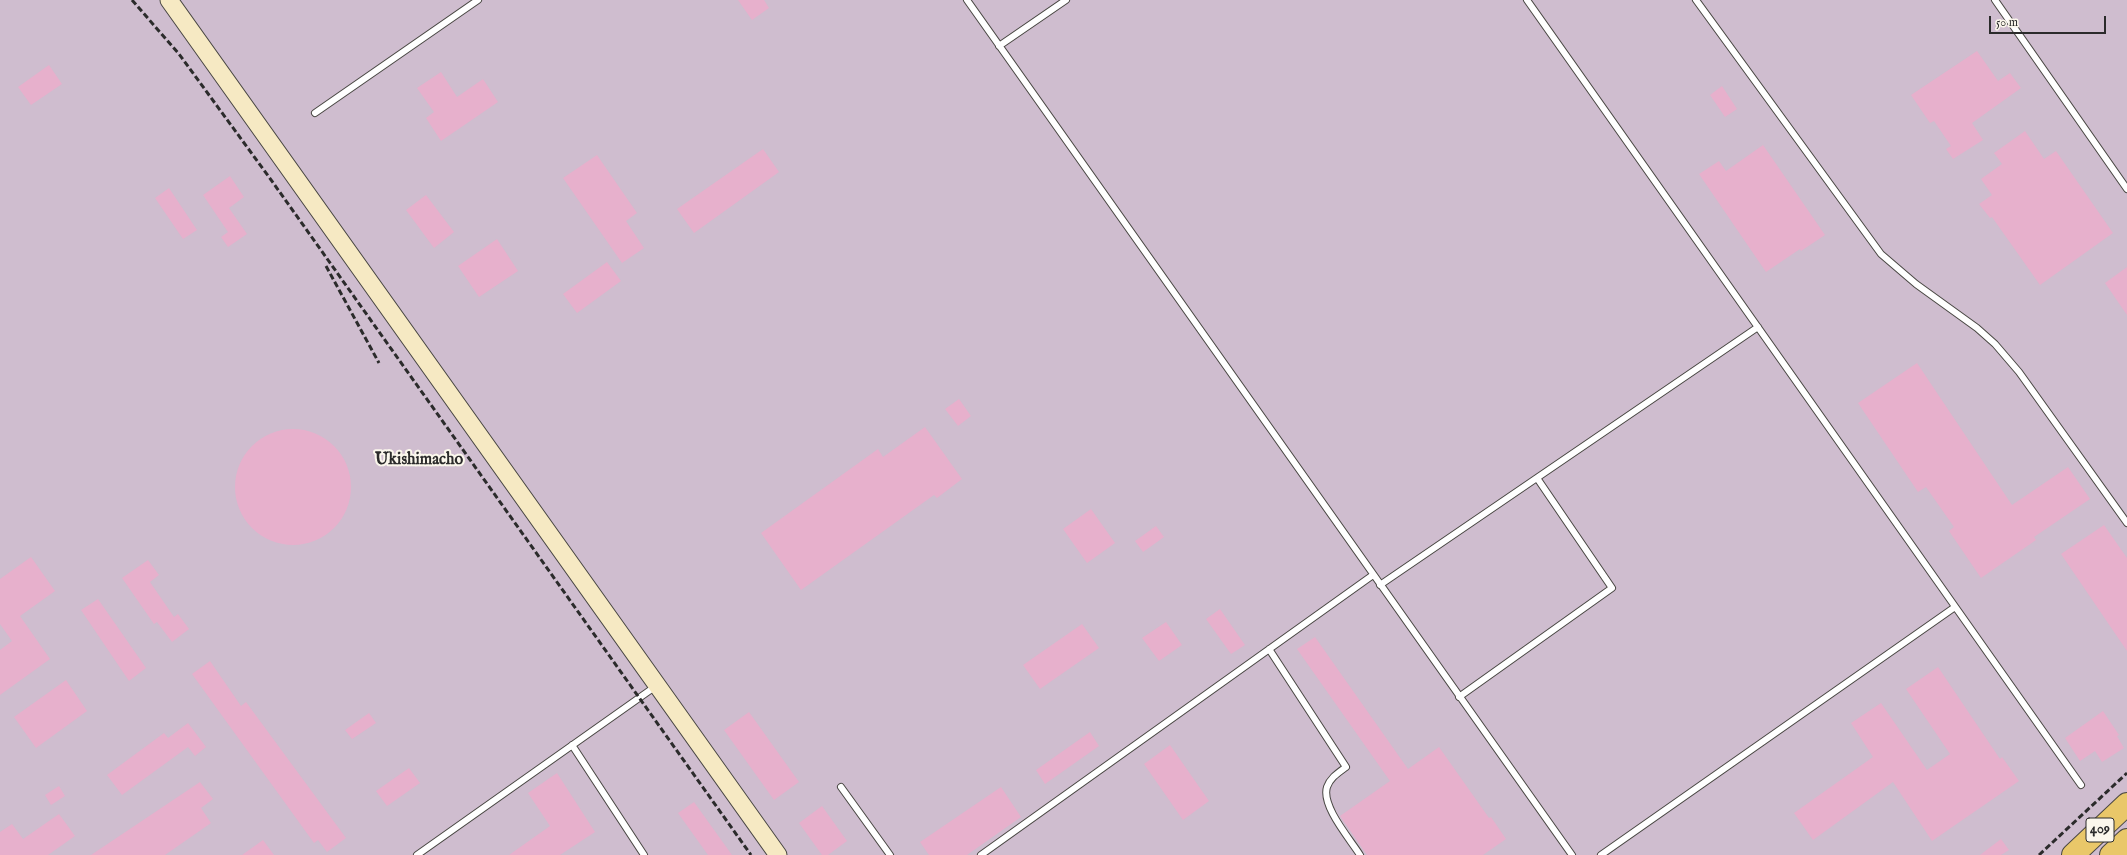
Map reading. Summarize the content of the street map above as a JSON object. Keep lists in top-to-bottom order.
{
  "streets": {
    "highway": ["409"]
  },
  "districts": ["Ukishimacho"],
  "scale_bar": "50 m"
}
